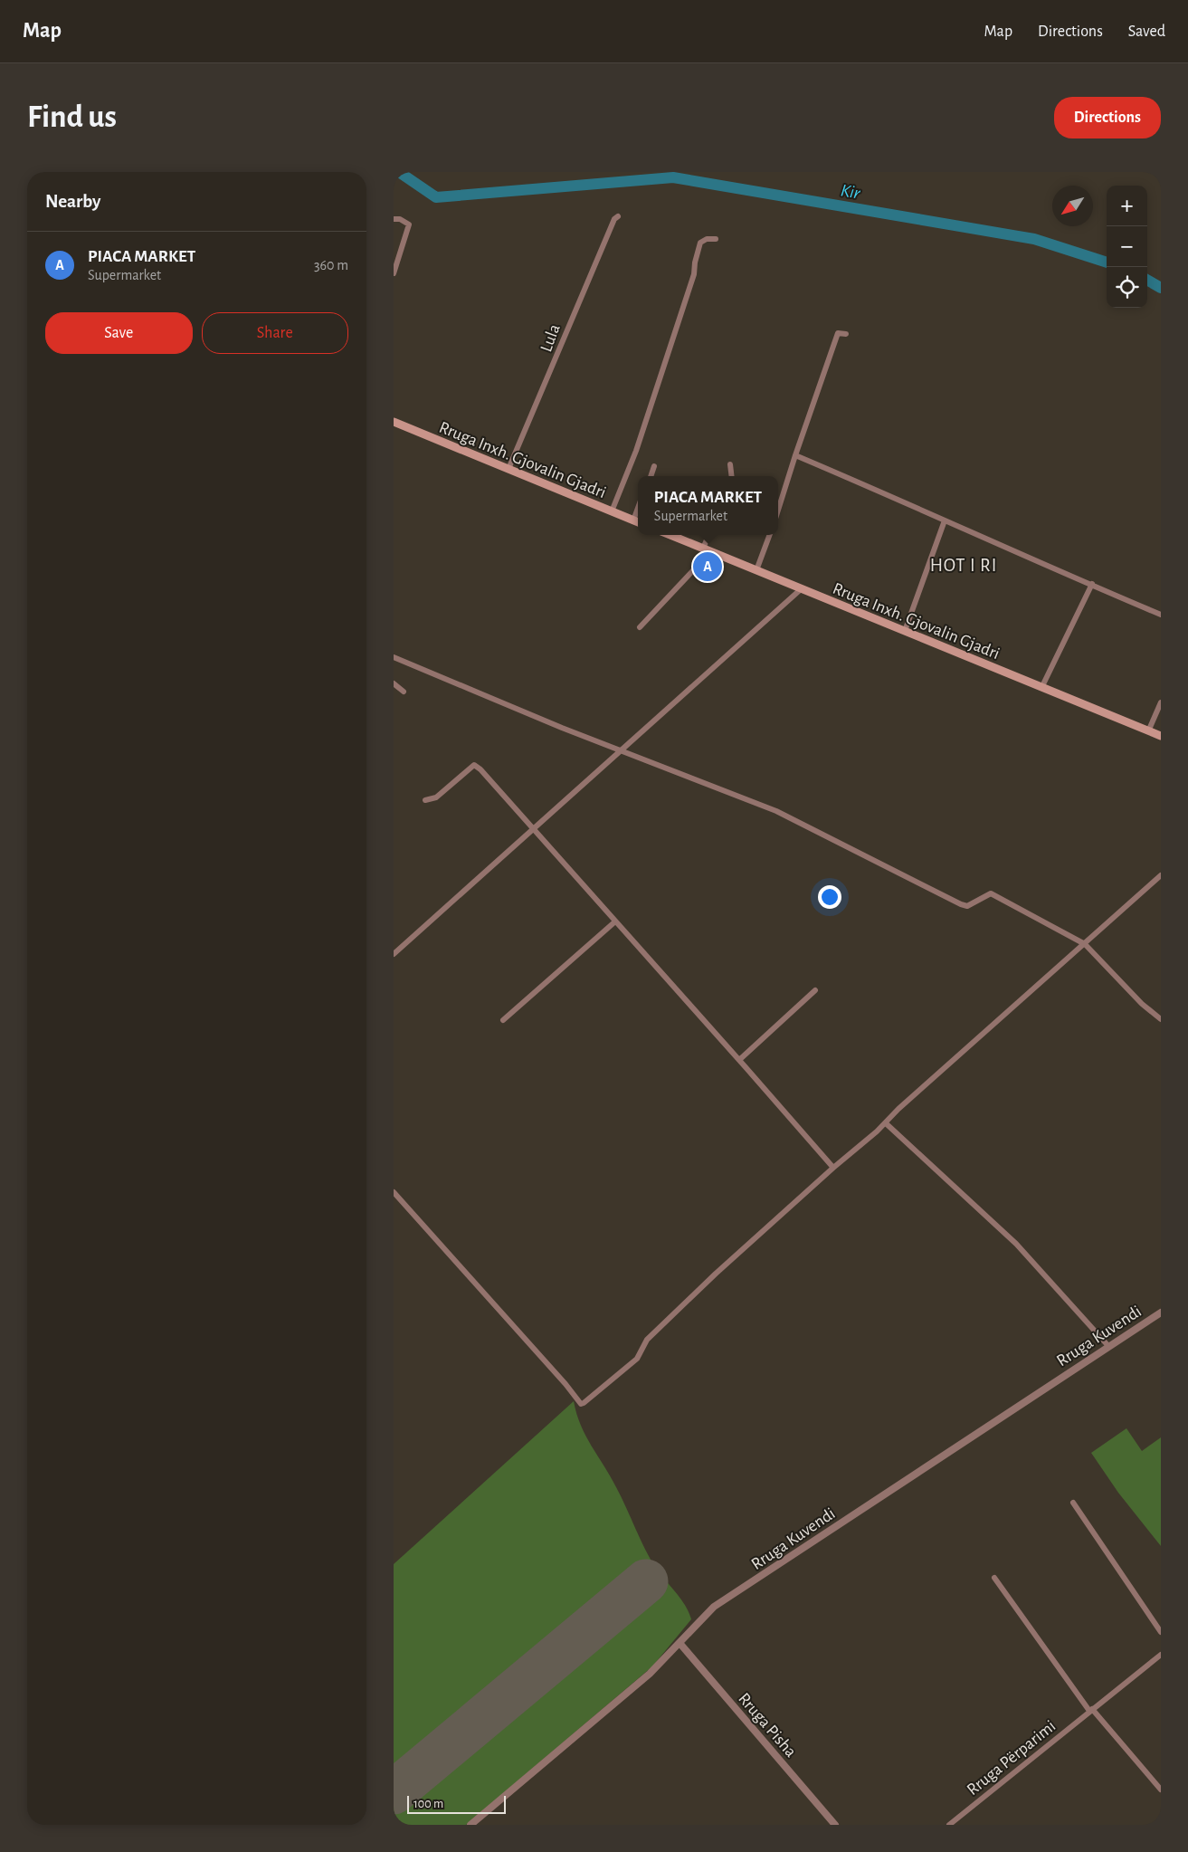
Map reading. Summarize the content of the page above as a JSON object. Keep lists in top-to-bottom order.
{
  "streets": {
    "main road": ["Rruga Inxh. Gjovalin Gjadri"],
    "street": [
      "Lula",
      "Rruga Kuvendi",
      "Rruga Pisha",
      "Rruga Përparimi"
    ]
  },
  "crossings": [
    ["Lula", "Rruga Inxh. Gjovalin Gjadri"],
    ["Rruga Kuvendi", "Rruga Pisha"]
  ],
  "districts": ["HOT I RI"],
  "water": ["Kir"],
  "scale_bar": "100 m",
  "north": "bottom left",
  "page": {
    "header": "Map",
    "nav": ["Map", "Directions", "Saved"],
    "buttons": [
      "Directions",
      ["Save", "Share"]
    ],
    "title": "Find us",
    "heading": "Nearby",
    "map_buttons": ["+", "−"],
    "list": [
      {
        "mark": "A",
        "name": "PIACA MARKET",
        "note": "Supermarket",
        "value": "360 m"
      }
    ],
    "popup": ["PIACA MARKET", "Supermarket"],
    "pins": "A",
    "scale": "100 m"
  }
}
